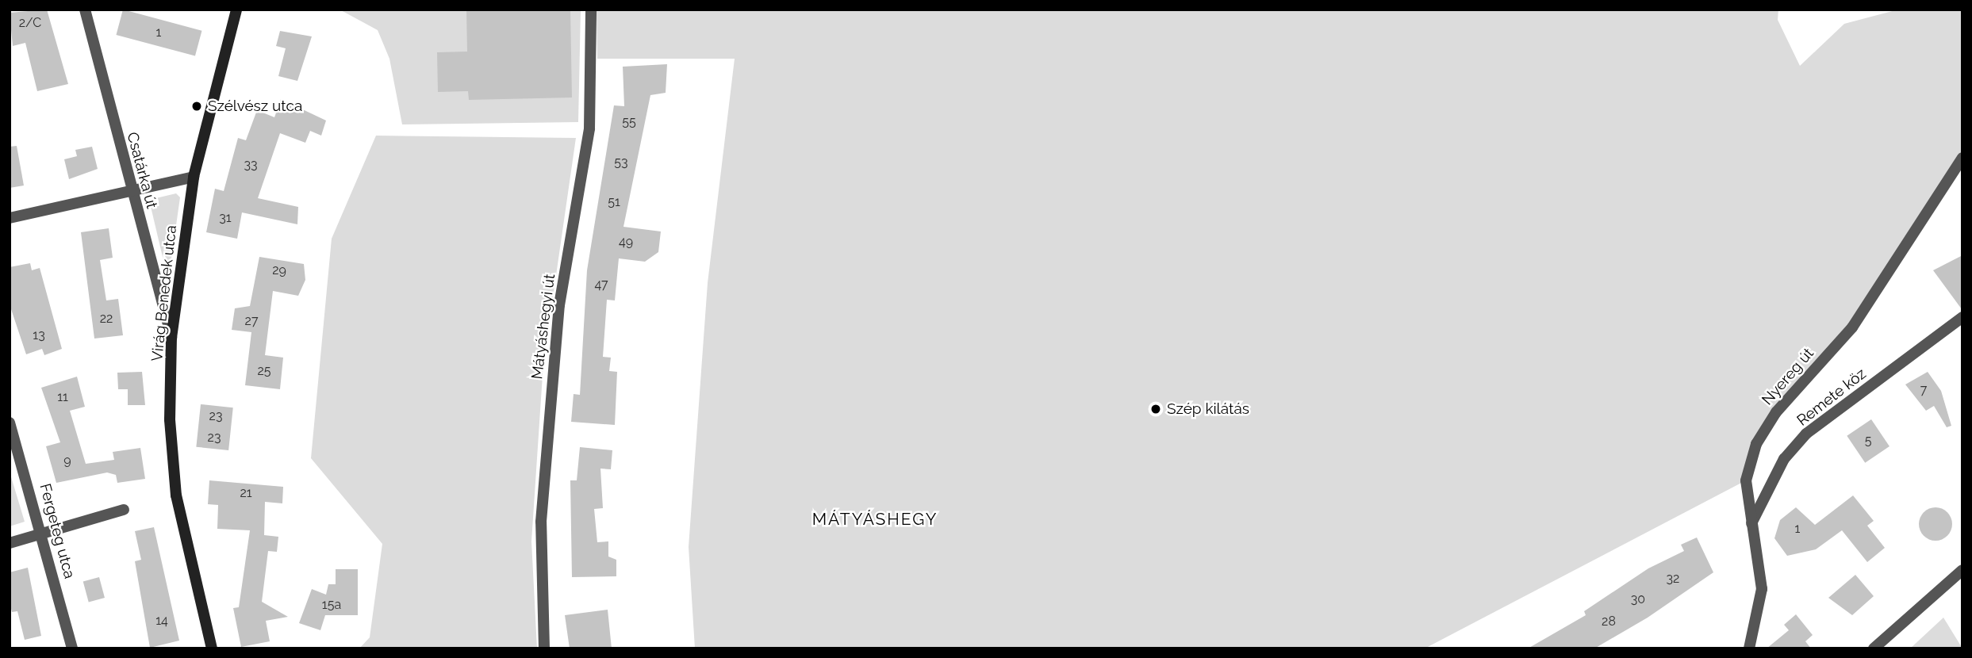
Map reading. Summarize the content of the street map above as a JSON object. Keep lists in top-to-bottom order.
{
  "streets": {
    "street": [
      "Csatárka út",
      "Virág Benedek utca",
      "Mátyáshegyi út",
      "Nyereg út",
      "Remete köz",
      "Fergeteg utca"
    ]
  },
  "crossings": [
    ["Csatárka út", "Virág Benedek utca"],
    ["Nyereg út", "Remete köz"]
  ],
  "districts": ["MÁTYÁSHEGY"],
  "places": ["Szélvész utca", "Szép kilátás"],
  "house_numbers": [
    "2/C",
    "1",
    "55",
    "53",
    "33",
    "51",
    "31",
    "49",
    "29",
    "47",
    "22",
    "27",
    "13",
    "25",
    "7",
    "11",
    "23",
    "23",
    "5",
    "9",
    "21",
    "1",
    "32",
    "30",
    "15a",
    "14",
    "28"
  ]
}
